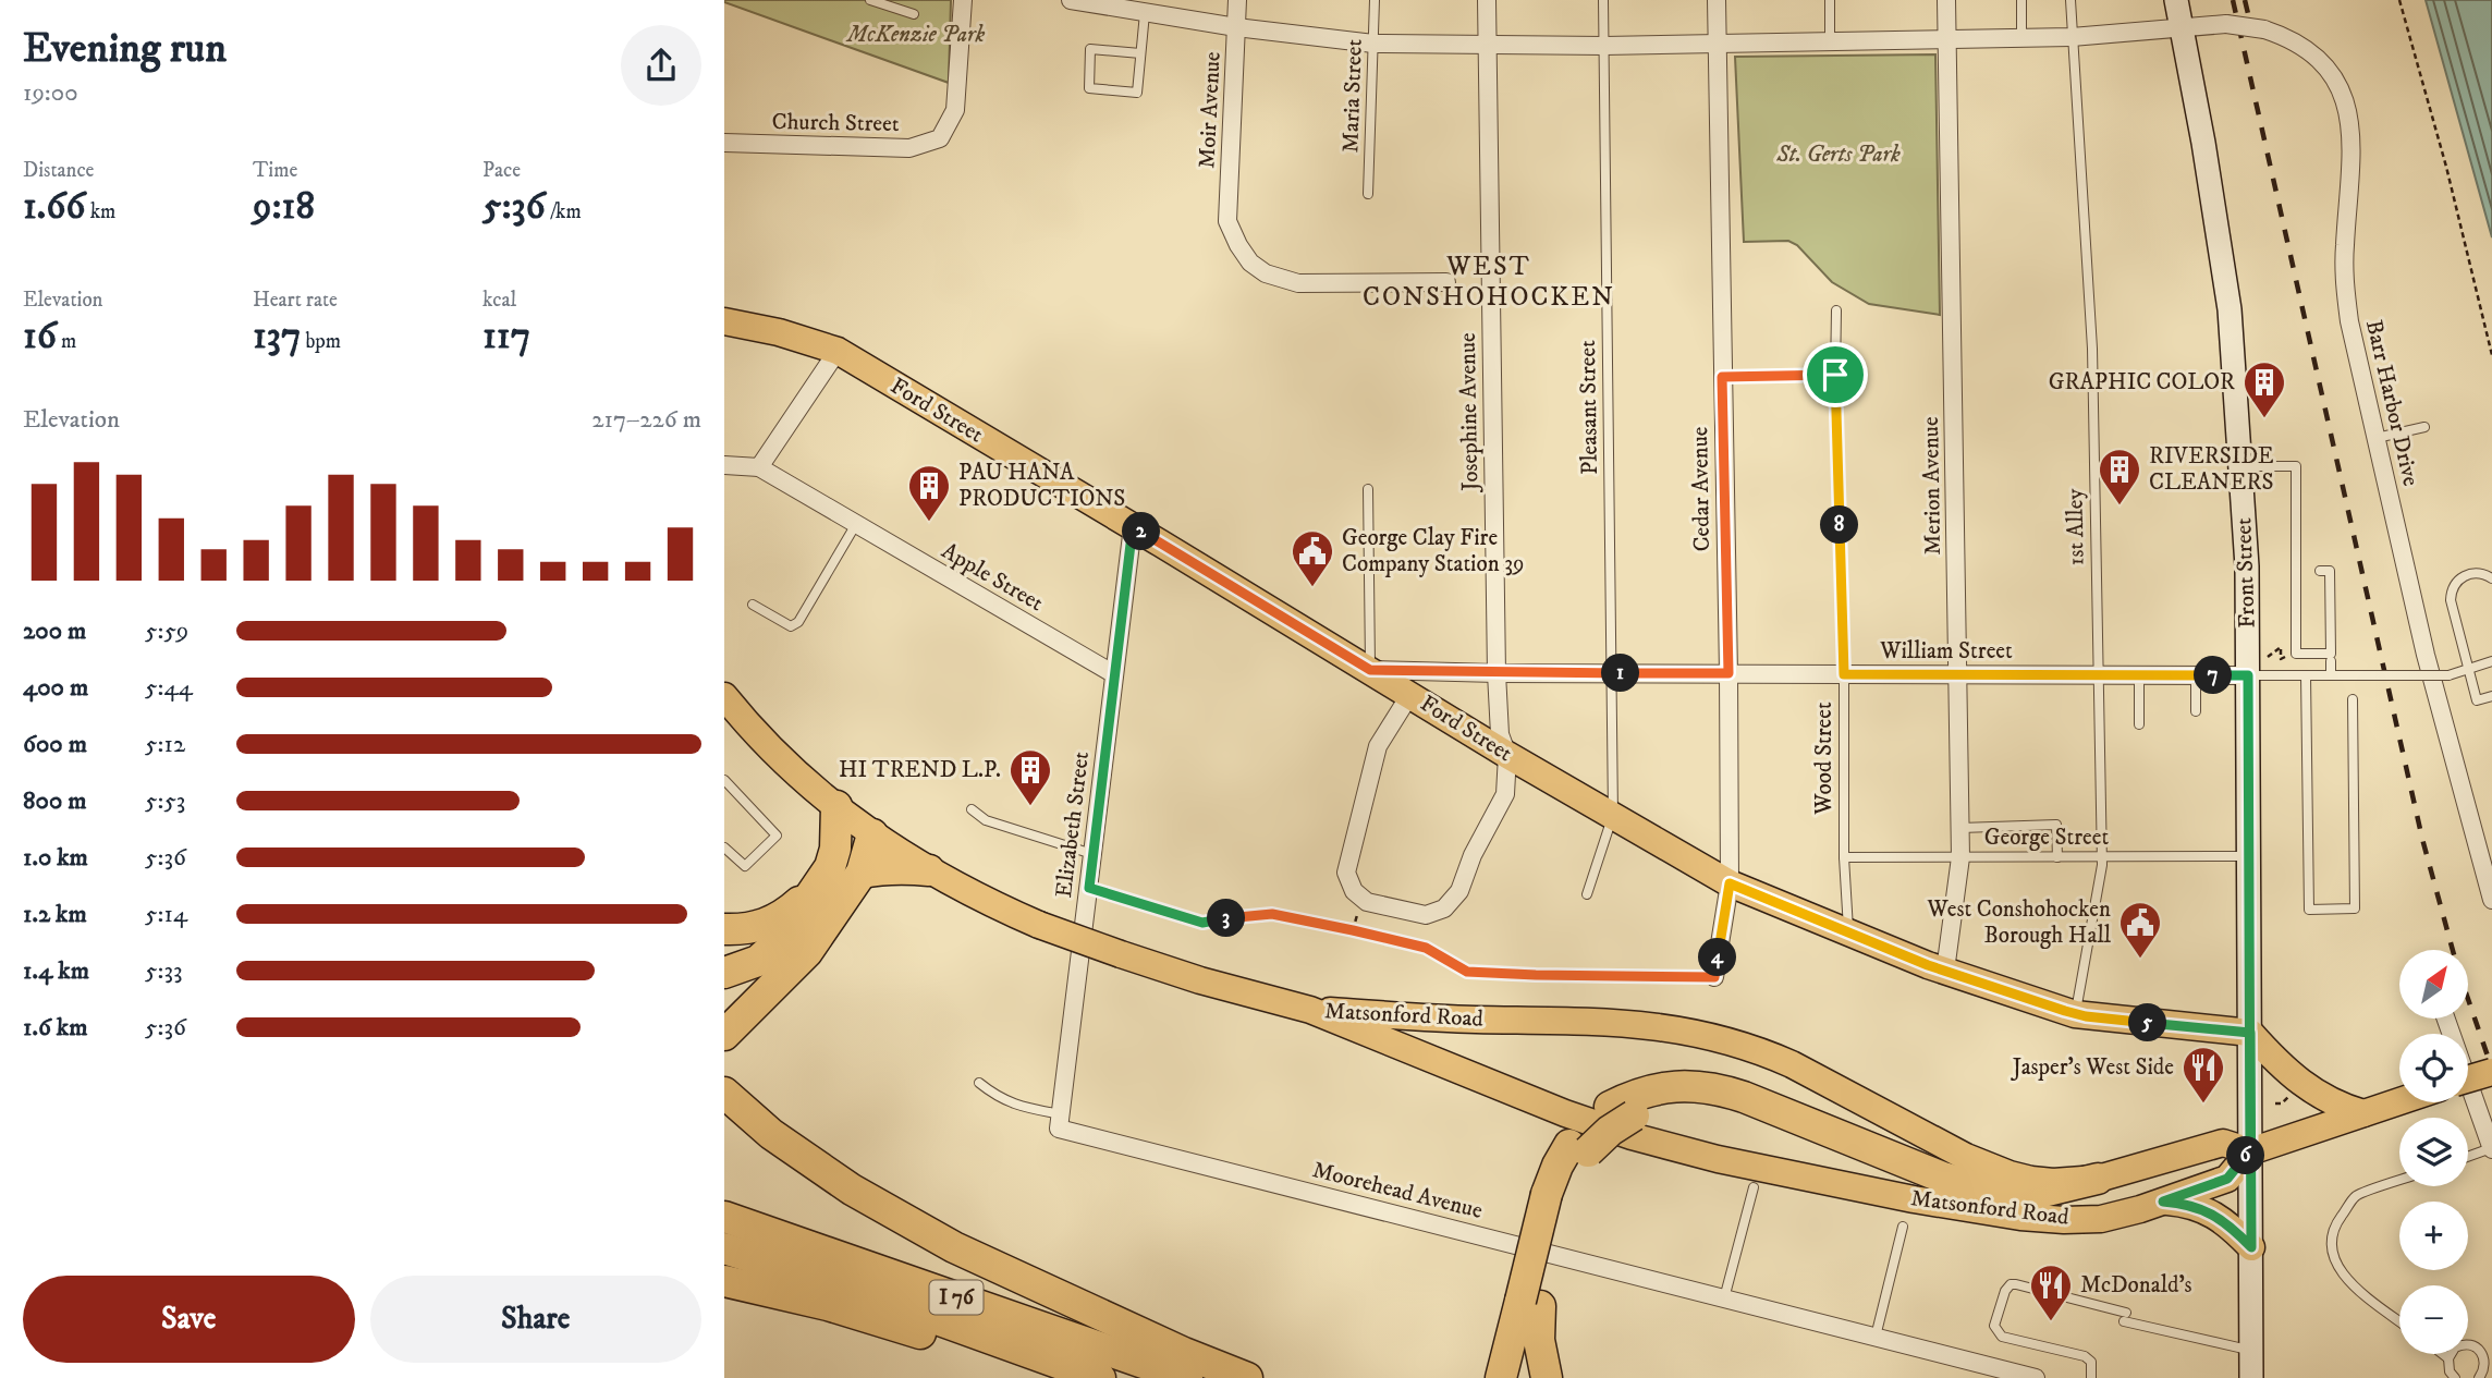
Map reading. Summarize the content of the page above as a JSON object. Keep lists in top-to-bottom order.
{
  "streets": {
    "highway": ["I 76"],
    "main road": ["Ford Street", "Front Street", "Matsonford Road"],
    "street": [
      "Moir Avenue",
      "Church Street",
      "Barr Harbor Drive",
      "Josephine Avenue",
      "Merion Avenue",
      "Cedar Avenue",
      "Apple Street",
      "William Street",
      "Elizabeth Street",
      "Moorehead Avenue"
    ],
    "lane": [
      "Maria Street",
      "Pleasant Street",
      "1st Alley",
      "Wood Street",
      "George Street"
    ]
  },
  "crossings": [
    ["Maria Street", "Barr Harbor Drive"],
    ["Moir Avenue", "Barr Harbor Drive"],
    ["Barr Harbor Drive", "Pleasant Street"],
    ["Barr Harbor Drive", "Josephine Avenue"],
    ["Barr Harbor Drive", "Merion Avenue"],
    ["Barr Harbor Drive", "Cedar Avenue"],
    ["Barr Harbor Drive", "1st Alley"],
    ["Barr Harbor Drive", "Front Street"],
    ["Pleasant Street", "Ford Street"],
    ["Pleasant Street", "William Street"],
    ["Ford Street", "Josephine Avenue"],
    ["Ford Street", "Merion Avenue"],
    ["Ford Street", "Cedar Avenue"],
    ["Ford Street", "1st Alley"],
    ["Ford Street", "Front Street"],
    ["Ford Street", "William Street"],
    ["Ford Street", "Wood Street"],
    ["Ford Street", "Elizabeth Street"],
    ["Josephine Avenue", "William Street"],
    ["Merion Avenue", "William Street"],
    ["Merion Avenue", "George Street"],
    ["Cedar Avenue", "William Street"],
    ["1st Alley", "William Street"],
    ["1st Alley", "George Street"],
    ["Front Street", "William Street"],
    ["Front Street", "George Street"],
    ["Front Street", "Matsonford Road"],
    ["Apple Street", "Elizabeth Street"],
    ["William Street", "Wood Street"],
    ["Wood Street", "George Street"],
    ["Elizabeth Street", "Moorehead Avenue"]
  ],
  "districts": ["WEST CONSHOHOCKEN"],
  "parks": ["McKenzie Park", "St. Gerts Park"],
  "places": {
    "building": [
      "GRAPHIC COLOR",
      "RIVERSIDE CLEANERS",
      "PAU HANA PRODUCTIONS",
      "HI TREND L.P."
    ],
    "public building": ["George Clay Fire Company Station 39", "West Conshohocken Borough Hall"],
    "restaurant": ["Jasper's West Side", "McDonald's"]
  },
  "north": "top right",
  "page": {
    "heading": ["Evening run", "19:00"],
    "stats": [
      ["Distance", "1.66 km"],
      ["Time", "9:18"],
      ["Pace", "5:36 /km"],
      ["Elevation", "16 m"],
      ["Heart rate", "137 bpm"],
      ["kcal", "117"]
    ],
    "chart": ["Elevation", "217–226 m"],
    "pins": [
      "8",
      "2",
      "1",
      "7",
      "3",
      "4",
      "5",
      "6"
    ],
    "list": [
      {
        "name": "200 m",
        "note": "5:59"
      },
      {
        "name": "400 m",
        "note": "5:44"
      },
      {
        "name": "600 m",
        "note": "5:12"
      },
      {
        "name": "800 m",
        "note": "5:53"
      },
      {
        "name": "1.0 km",
        "note": "5:36"
      },
      {
        "name": "1.2 km",
        "note": "5:14"
      },
      {
        "name": "1.4 km",
        "note": "5:33"
      },
      {
        "name": "1.6 km",
        "note": "5:36"
      }
    ],
    "map_buttons": ["+", "−"],
    "buttons": ["Save", "Share"]
  }
}
